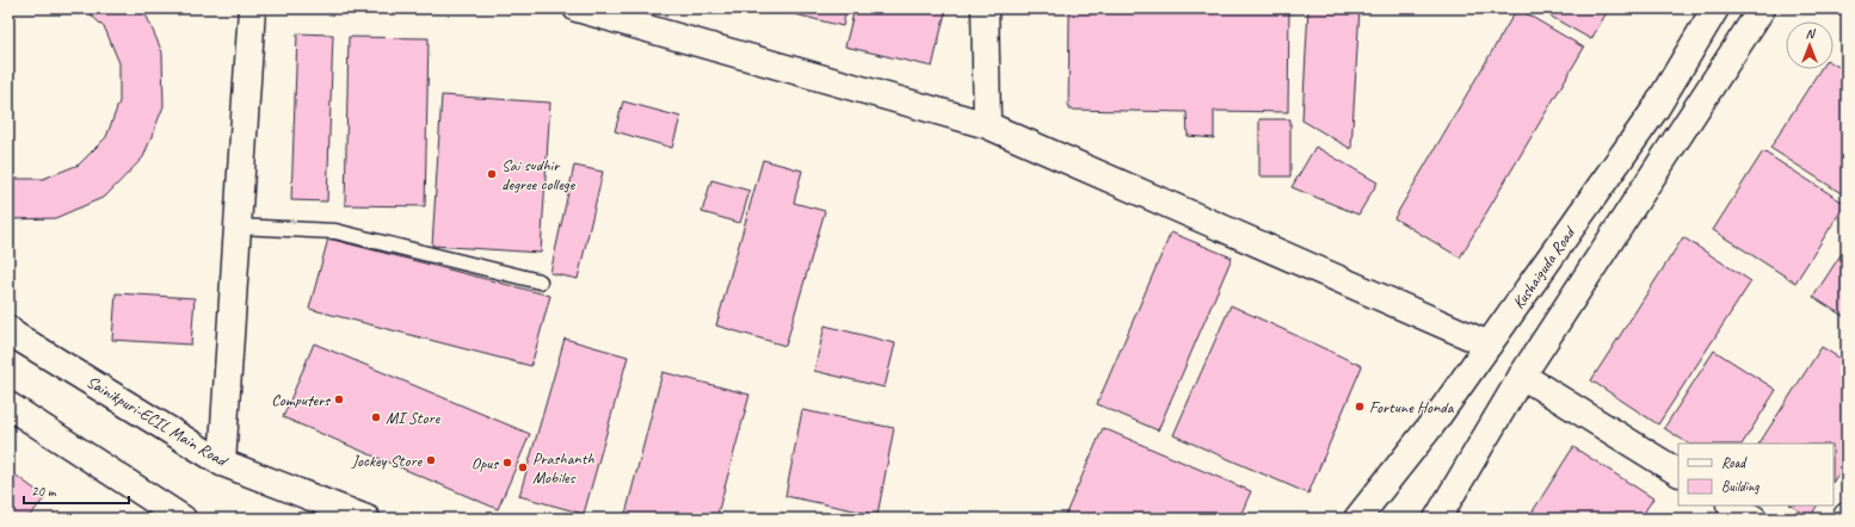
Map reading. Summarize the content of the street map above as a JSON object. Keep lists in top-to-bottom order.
{
  "streets": {
    "main road": ["Kushaiguda Road", "Sainikpuri-ECIL Main Road"]
  },
  "places": [
    "Sai sudhir degree college",
    "Computers",
    "Fortune Honda",
    "MI Store",
    "Jockey Store",
    "Opus",
    "Prashanth Mobiles"
  ],
  "legend": ["Road", "Building"],
  "scale_bar": "20 m",
  "north": "top"
}
